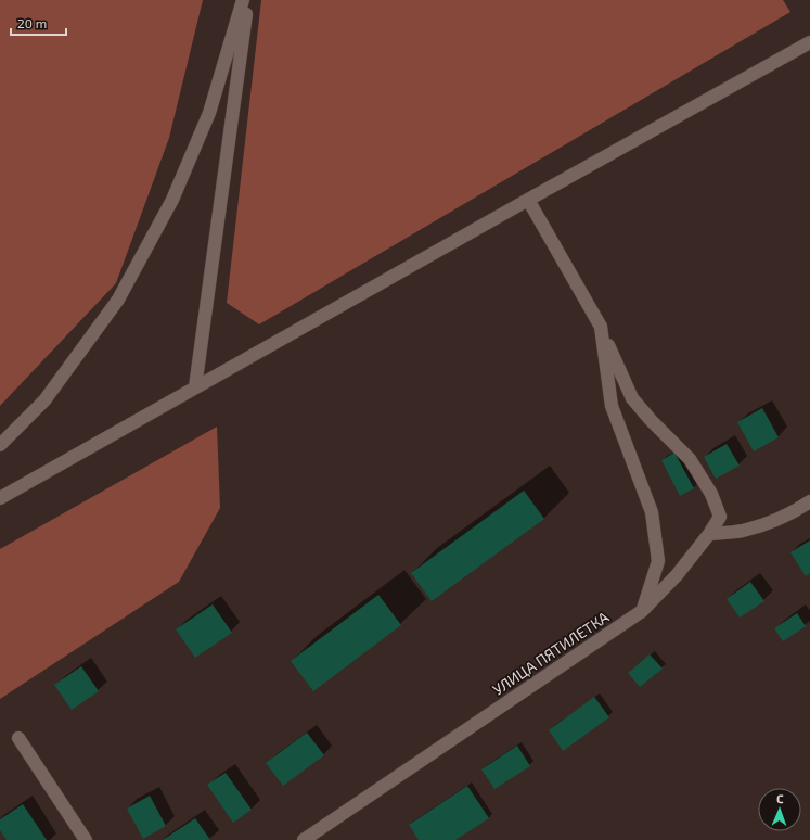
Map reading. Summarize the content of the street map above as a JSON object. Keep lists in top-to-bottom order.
{
  "streets": {
    "street": ["УЛИЦА ПЯТИЛЕТКА"]
  },
  "scale_bar": "20 m",
  "north": "top"
}
